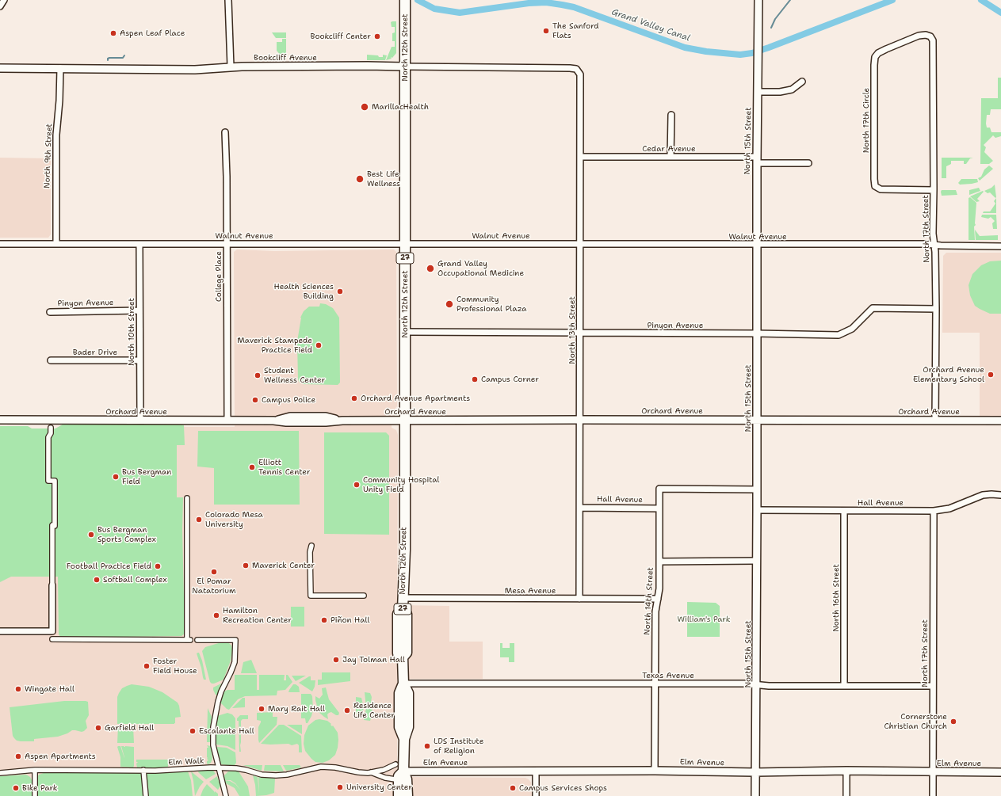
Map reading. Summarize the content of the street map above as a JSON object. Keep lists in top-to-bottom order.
{
  "streets": {
    "main road": ["North 12th Street", "27"],
    "street": [
      "Bookcliff Avenue",
      "North 17th Circle",
      "North 15th Street",
      "Cedar Avenue",
      "North 9th Street",
      "North 17th Street",
      "Walnut Avenue",
      "College Place",
      "Pinyon Avenue",
      "North 13th Street",
      "North 10th Street",
      "Bader Drive",
      "Orchard Avenue",
      "Hall Avenue",
      "Mesa Avenue",
      "North 16th Street",
      "North 14th Street",
      "Texas Avenue",
      "Elm Walk",
      "Elm Avenue"
    ]
  },
  "crossings": [
    ["North 12th Street", "Bookcliff Avenue"],
    ["North 12th Street", "Walnut Avenue"],
    ["North 12th Street", "Pinyon Avenue"],
    ["North 12th Street", "Orchard Avenue"],
    ["North 12th Street", "Mesa Avenue"],
    ["North 12th Street", "Texas Avenue"],
    ["North 12th Street", "Elm Avenue"],
    ["Bookcliff Avenue", "North 9th Street"],
    ["Bookcliff Avenue", "North 13th Street"],
    ["North 17th Circle", "North 17th Street"],
    ["North 15th Street", "Cedar Avenue"],
    ["North 15th Street", "Walnut Avenue"],
    ["North 15th Street", "Pinyon Avenue"],
    ["North 15th Street", "Orchard Avenue"],
    ["North 15th Street", "Hall Avenue"],
    ["North 15th Street", "North 14th Street"],
    ["North 15th Street", "Texas Avenue"],
    ["North 15th Street", "Elm Avenue"],
    ["Cedar Avenue", "North 13th Street"],
    ["North 9th Street", "Walnut Avenue"],
    ["North 17th Street", "Walnut Avenue"],
    ["North 17th Street", "Pinyon Avenue"],
    ["North 17th Street", "Orchard Avenue"],
    ["North 17th Street", "Hall Avenue"],
    ["North 17th Street", "Texas Avenue"],
    ["North 17th Street", "Elm Avenue"],
    ["Walnut Avenue", "College Place"],
    ["Walnut Avenue", "North 13th Street"],
    ["Walnut Avenue", "North 10th Street"],
    ["College Place", "Orchard Avenue"],
    ["Pinyon Avenue", "North 13th Street"],
    ["Pinyon Avenue", "North 10th Street"],
    ["North 13th Street", "Orchard Avenue"],
    ["North 13th Street", "Hall Avenue"],
    ["North 13th Street", "Mesa Avenue"],
    ["North 10th Street", "Bader Drive"],
    ["North 10th Street", "Orchard Avenue"],
    ["Hall Avenue", "North 16th Street"],
    ["Hall Avenue", "North 14th Street"],
    ["Mesa Avenue", "North 14th Street"],
    ["North 16th Street", "Texas Avenue"],
    ["North 14th Street", "Texas Avenue"],
    ["North 14th Street", "Elm Avenue"]
  ],
  "water": ["Grand Valley Canal"],
  "parks": ["William's Park"],
  "places": [
    "The Sanford Flats",
    "Aspen Leaf Place",
    "Bookcliff Center",
    "MarillacHealth",
    "Best Life Wellness",
    "Grand Valley Occupational Medicine",
    "Health Sciences Building",
    "Community Professional Plaza",
    "Maverick Stampede Practice Field",
    "Orchard Avenue Elementary School",
    "Student Wellness Center",
    "Campus Corner",
    "Orchard Avenue Apartments",
    "Campus Police",
    "Elliott Tennis Center",
    "Bus Bergman Field",
    "Community Hospital Unity Field",
    "Colorado Mesa University",
    "Bus Bergman Sports Complex",
    "Maverick Center",
    "Football Practice Field",
    "El Pomar Natatorium",
    "Softball Complex",
    "Hamilton Recreation Center",
    "Piñon Hall",
    "Jay Tolman Hall",
    "Foster Field House",
    "Wingate Hall",
    "Mary Rait Hall",
    "Residence Life Center",
    "Cornerstone Christian Church",
    "Garfield Hall",
    "Escalante Hall",
    "LDS Institute of Religion",
    "Aspen Apartments",
    "University Center",
    "Bike Park",
    "Campus Services Shops"
  ]
}
